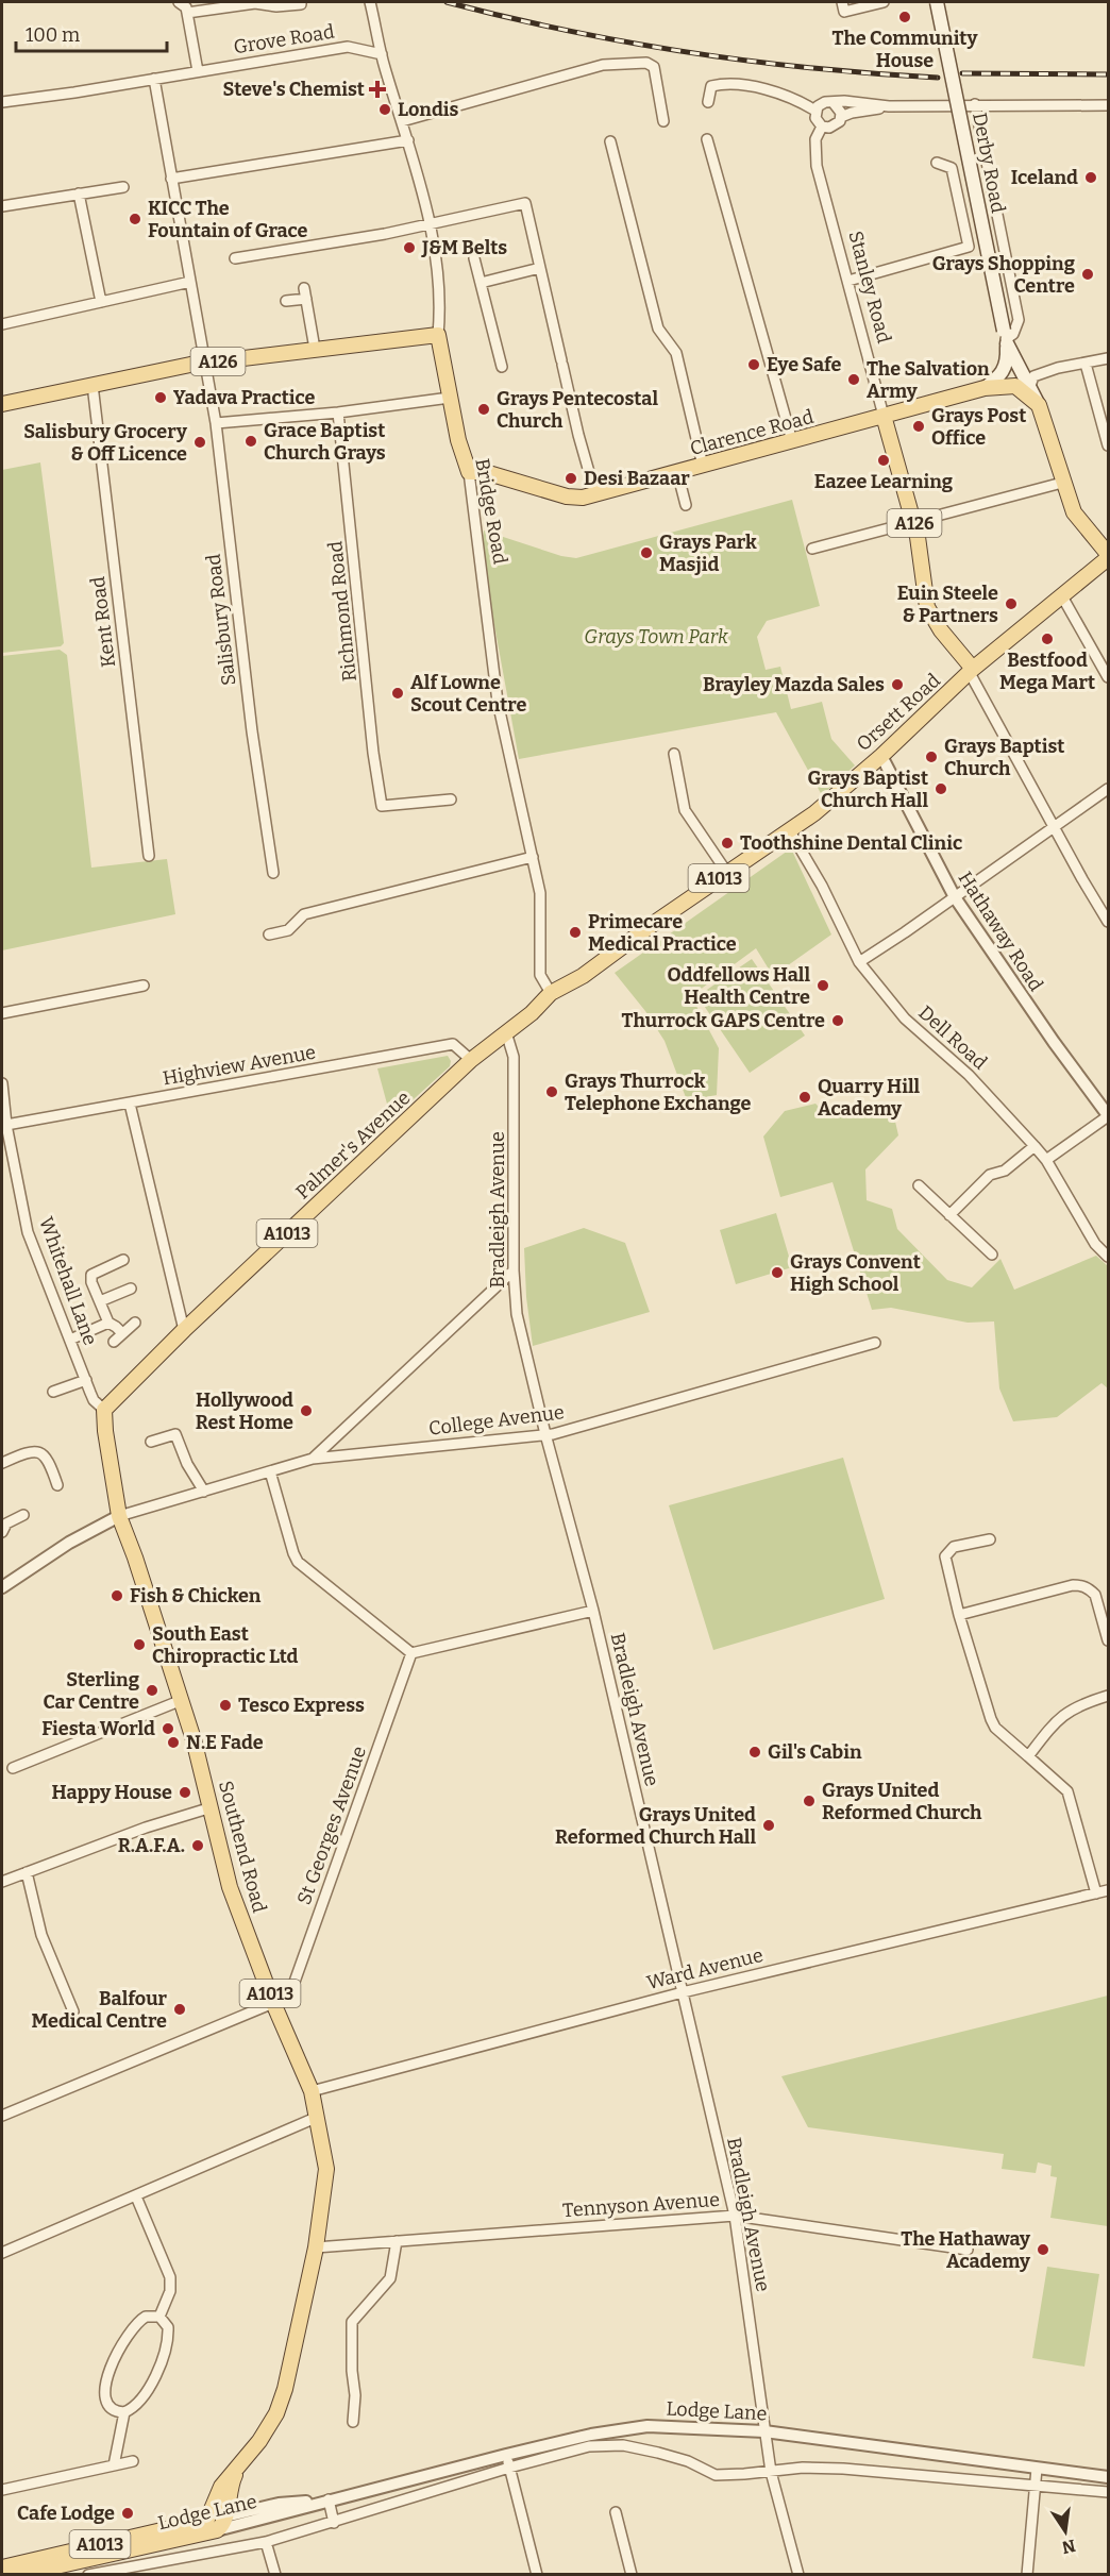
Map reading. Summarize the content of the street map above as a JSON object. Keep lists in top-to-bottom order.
{
  "streets": {
    "main road": [
      "Derby Road",
      "Stanley Road",
      "A126",
      "Clarence Road",
      "Bridge Road",
      "Orsett Road",
      "A1013",
      "Palmer's Avenue",
      "Southend Road",
      "Lodge Lane"
    ],
    "street": [
      "Grove Road",
      "Richmond Road",
      "Salisbury Road",
      "Kent Road",
      "Hathaway Road",
      "Dell Road",
      "Highview Avenue",
      "Bradleigh Avenue",
      "Whitehall Lane",
      "College Avenue",
      "St Georges Avenue",
      "Ward Avenue",
      "Tennyson Avenue"
    ]
  },
  "crossings": [
    ["Grove Road", "Bridge Road"],
    ["Grove Road", "Salisbury Road"],
    ["Derby Road", "Clarence Road"],
    ["Derby Road", "Orsett Road"],
    ["Stanley Road", "Clarence Road"],
    ["Stanley Road", "Orsett Road"],
    ["A126", "Bridge Road"],
    ["A126", "Salisbury Road"],
    ["A126", "Kent Road"],
    ["Clarence Road", "Bridge Road"],
    ["Bridge Road", "Orsett Road"],
    ["Bridge Road", "Palmer's Avenue"],
    ["Orsett Road", "Hathaway Road"],
    ["Orsett Road", "Dell Road"],
    ["Orsett Road", "Palmer's Avenue"],
    ["Highview Avenue", "Palmer's Avenue"],
    ["Highview Avenue", "Whitehall Lane"],
    ["Palmer's Avenue", "Bradleigh Avenue"],
    ["Palmer's Avenue", "Whitehall Lane"],
    ["Palmer's Avenue", "Southend Road"],
    ["Bradleigh Avenue", "College Avenue"],
    ["Bradleigh Avenue", "Ward Avenue"],
    ["Bradleigh Avenue", "Tennyson Avenue"],
    ["Bradleigh Avenue", "Lodge Lane"],
    ["Whitehall Lane", "Southend Road"],
    ["College Avenue", "Southend Road"],
    ["St Georges Avenue", "Southend Road"],
    ["Southend Road", "Ward Avenue"],
    ["Southend Road", "Tennyson Avenue"],
    ["Southend Road", "Lodge Lane"]
  ],
  "parks": ["Grays Town Park"],
  "places": {
    "other": [
      "The Community House",
      "Londis",
      "Iceland",
      "KICC The Fountain of Grace",
      "J&M Belts",
      "Grays Shopping Centre",
      "Eye Safe",
      "The Salvation Army",
      "Yadava Practice",
      "Grays Pentecostal Church",
      "Grays Post Office",
      "Grace Baptist Church Grays",
      "Salisbury Grocery & Off Licence",
      "Eazee Learning",
      "Desi Bazaar",
      "Grays Park Masjid",
      "Euin Steele & Partners",
      "Bestfood Mega Mart",
      "Brayley Mazda Sales",
      "Alf Lowne Scout Centre",
      "Grays Baptist Church",
      "Grays Baptist Church Hall",
      "Toothshine Dental Clinic",
      "Primecare Medical Practice",
      "Oddfellows Hall Health Centre",
      "Thurrock GAPS Centre",
      "Grays Thurrock Telephone Exchange",
      "Quarry Hill Academy",
      "Grays Convent High School",
      "Hollywood Rest Home",
      "Fish & Chicken",
      "South East Chiropractic Ltd",
      "Sterling Car Centre",
      "Tesco Express",
      "Fiesta World",
      "N.E Fade",
      "Gil's Cabin",
      "Happy House",
      "Grays United Reformed Church",
      "Grays United Reformed Church Hall",
      "R.A.F.A.",
      "Balfour Medical Centre",
      "The Hathaway Academy",
      "Cafe Lodge"
    ],
    "health": ["Steve's Chemist"]
  },
  "scale_bar": "100 m",
  "north": "bottom"
}
